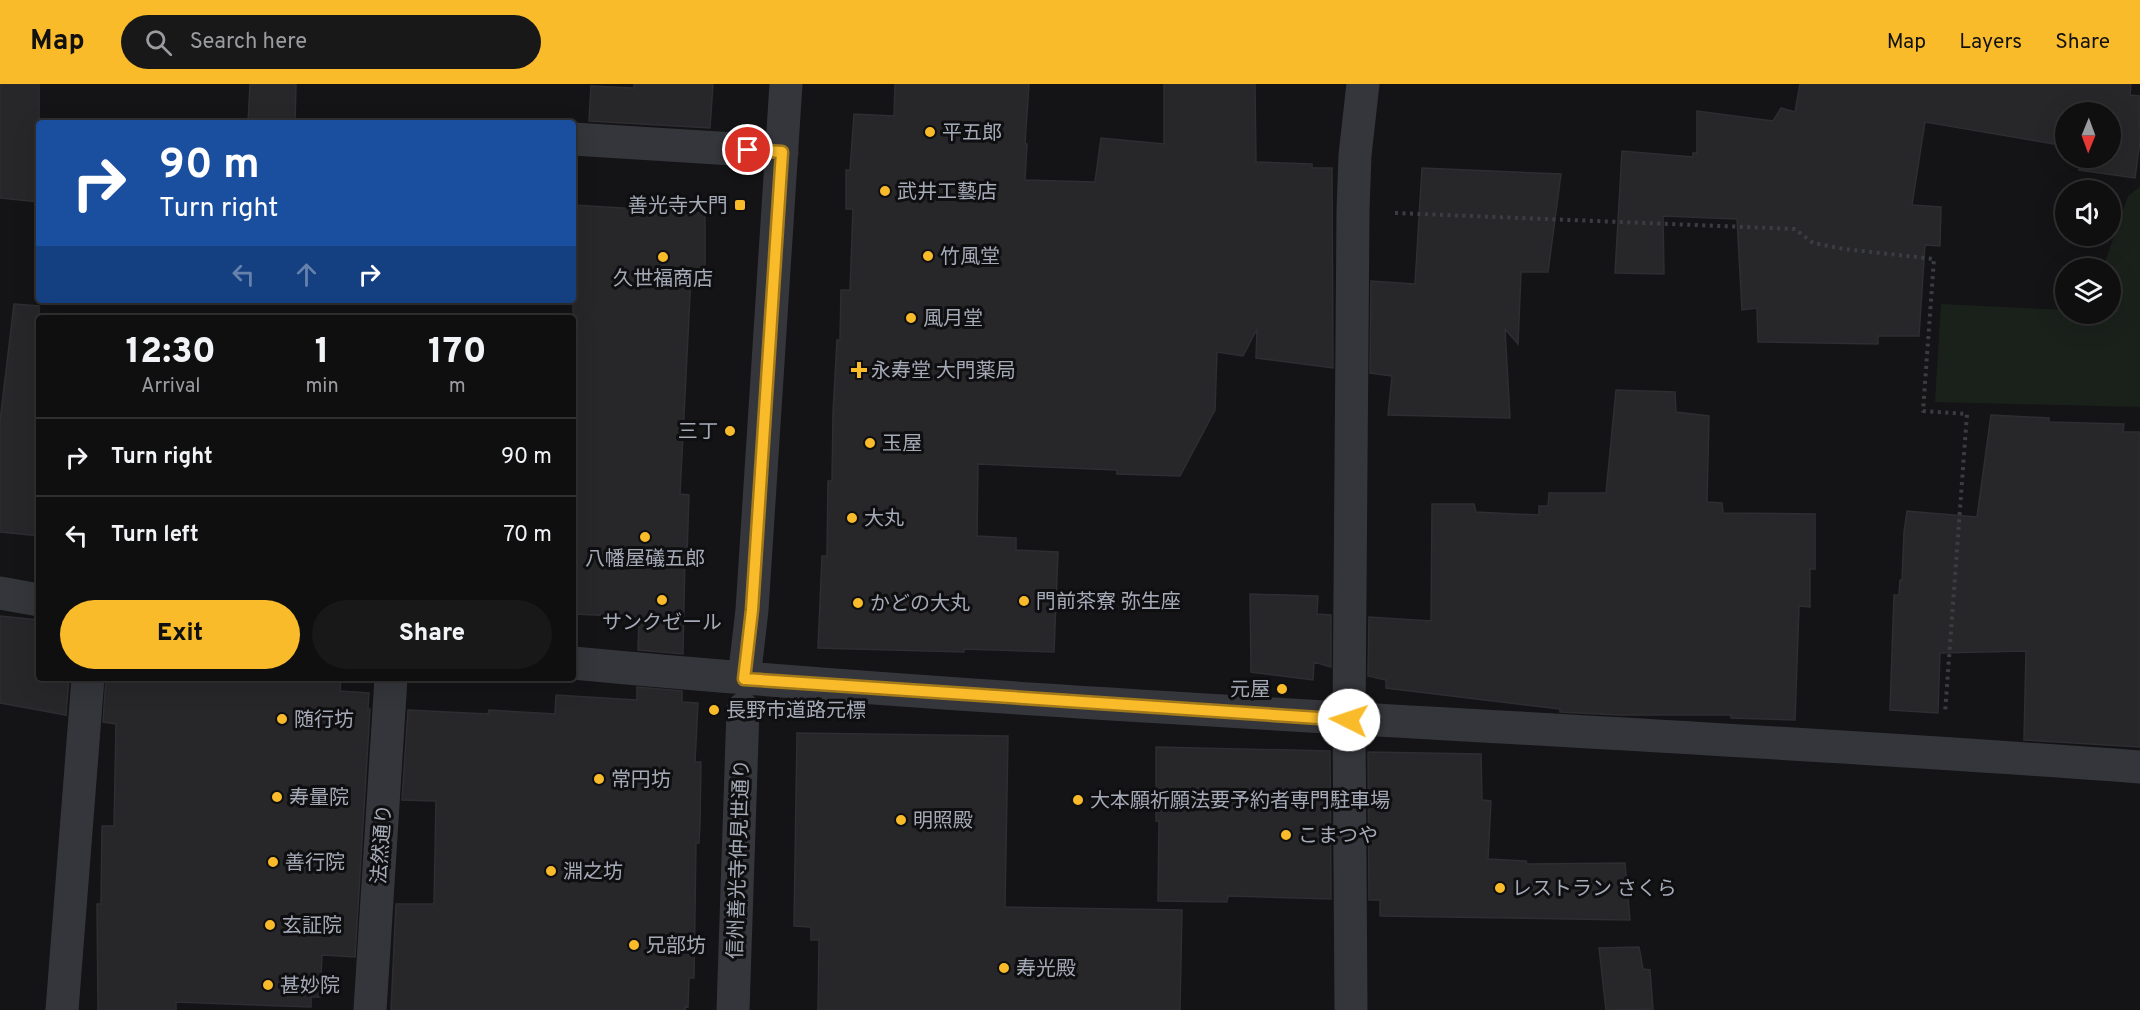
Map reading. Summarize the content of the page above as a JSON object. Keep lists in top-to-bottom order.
{
  "streets": {
    "street": ["法然通り", "信州善光寺仲見世通り"]
  },
  "places": {
    "other": [
      "平五郎",
      "武井工藝店",
      "竹風堂",
      "久世福商店",
      "風月堂",
      "三丁",
      "玉屋",
      "大丸",
      "八幡屋礒五郎",
      "サンクゼール",
      "門前茶寮 弥生座",
      "かどの大丸",
      "元屋",
      "長野市道路元標",
      "随行坊",
      "常円坊",
      "寿量院",
      "大本願祈願法要予約者専門駐車場",
      "明照殿",
      "こまつや",
      "善行院",
      "淵之坊",
      "レストラン さくら",
      "玄証院",
      "兄部坊",
      "寿光殿",
      "甚妙院"
    ],
    "transit": ["善光寺大門"],
    "health": ["永寿堂 大門薬局"]
  },
  "north": "bottom",
  "page": {
    "header": "Map",
    "search": "Search here",
    "nav": ["Map", "Layers", "Share"],
    "turn": ["90 m", "Turn right"],
    "eta": [
      "12:30",
      "Arrival",
      "1",
      "min",
      "170",
      "m"
    ],
    "list": [
      {
        "name": "Turn right",
        "value": "90 m"
      },
      {
        "name": "Turn left",
        "value": "70 m"
      }
    ],
    "buttons": ["Exit", "Share"]
  }
}
